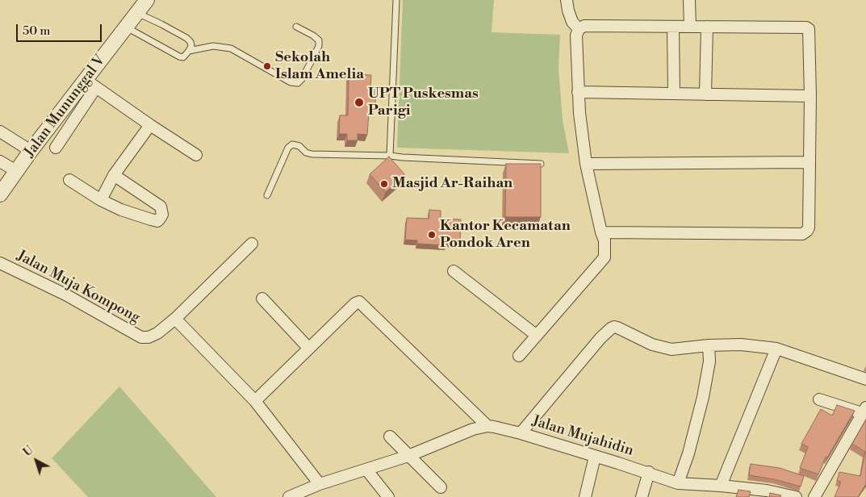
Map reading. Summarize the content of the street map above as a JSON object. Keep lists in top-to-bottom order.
{
  "streets": {
    "street": ["Jalan Mununggal V", "Jalan Muja Kompong", "Jalan Mujahidin"]
  },
  "places": [
    "Sekolah Islam Amelia",
    "UPT Puskesmas Parigi",
    "Masjid Ar-Raihan",
    "Kantor Kecamatan Pondok Aren"
  ],
  "scale_bar": "50 m",
  "north": "top left"
}
